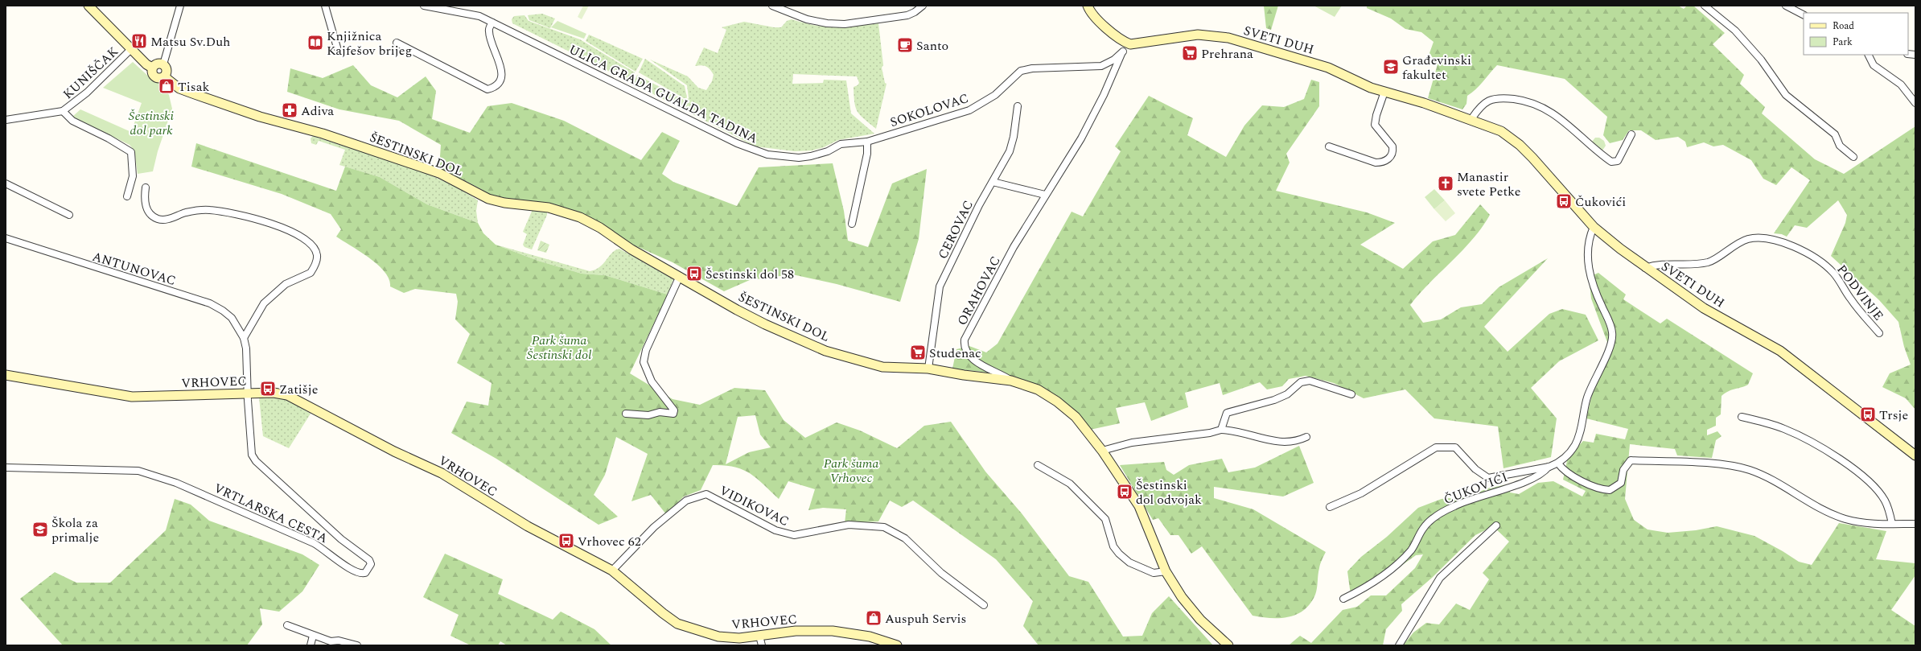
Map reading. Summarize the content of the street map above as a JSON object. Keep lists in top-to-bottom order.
{
  "streets": {
    "street": [
      "SVETI DUH",
      "KUNIŠČAK",
      "ULICA GRADA GUALDA TADINA",
      "SOKOLOVAC",
      "ŠESTINSKI DOL",
      "CEROVAC",
      "ANTUNOVAC",
      "ORAHOVAC",
      "PODVINJE",
      "VRHOVEC",
      "ČUKOVIĆI",
      "VIDIKOVAC",
      "VRTLARSKA CESTA"
    ]
  },
  "crossings": [
    ["SVETI DUH", "SOKOLOVAC"],
    ["SVETI DUH", "ORAHOVAC"],
    ["SVETI DUH", "PODVINJE"],
    ["SVETI DUH", "ČUKOVIĆI"],
    ["ULICA GRADA GUALDA TADINA", "SOKOLOVAC"],
    ["SOKOLOVAC", "ORAHOVAC"],
    ["ŠESTINSKI DOL", "CEROVAC"],
    ["ŠESTINSKI DOL", "ORAHOVAC"],
    ["VRHOVEC", "VIDIKOVAC"],
    ["VRHOVEC", "VRTLARSKA CESTA"]
  ],
  "parks": ["Šestinski dol park", "Park šuma Šestinski dol", "Park šuma Vrhovec"],
  "places": {
    "restaurant": ["Matsu Sv.Duh"],
    "library": ["Knjižnica Kajfešov brijeg"],
    "cafe": ["Santo"],
    "supermarket": ["Prehrana", "Studenac"],
    "school or university": ["Građevinski fakultet", "Škola za primalje"],
    "shop": ["Tisak", "Auspuh Servis"],
    "pharmacy": ["Adiva"],
    "church": ["Manastir svete Petke"],
    "bus stop": [
      "Čukovići",
      "Šestinski dol 58",
      "Zatišje",
      "Trsje",
      "Šestinski dol odvojak",
      "Vrhovec 62"
    ]
  },
  "legend": ["Road", "Park"]
}
